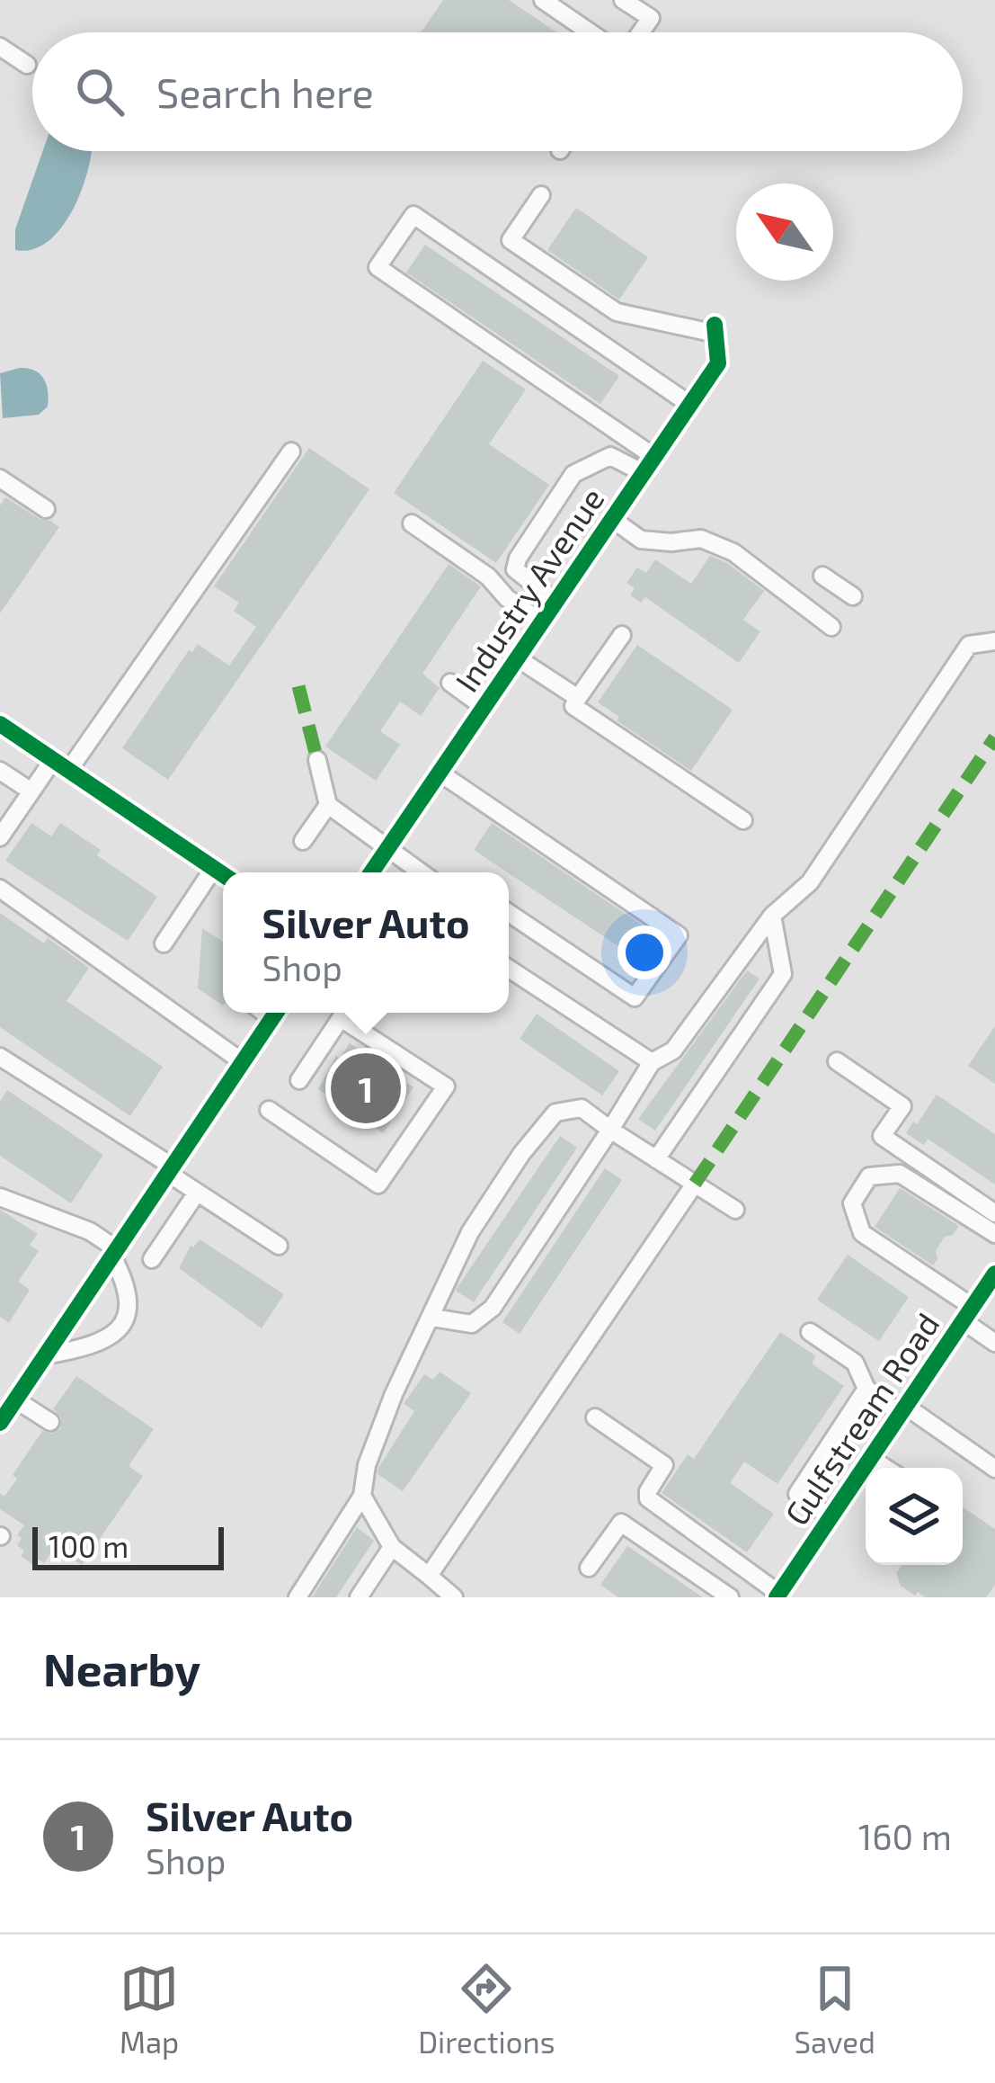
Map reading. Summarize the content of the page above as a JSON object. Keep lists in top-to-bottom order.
{
  "streets": {
    "street": ["Industry Avenue", "Gulfstream Road"]
  },
  "scale_bar": "100 m",
  "north": "top left",
  "page": {
    "search": "Search here",
    "popup": ["Silver Auto", "Shop"],
    "pins": "1",
    "scale": "100 m",
    "heading": "Nearby",
    "list": [
      {
        "mark": "1",
        "name": "Silver Auto",
        "note": "Shop",
        "value": "160 m"
      }
    ],
    "nav": ["Map", "Directions", "Saved"]
  }
}
